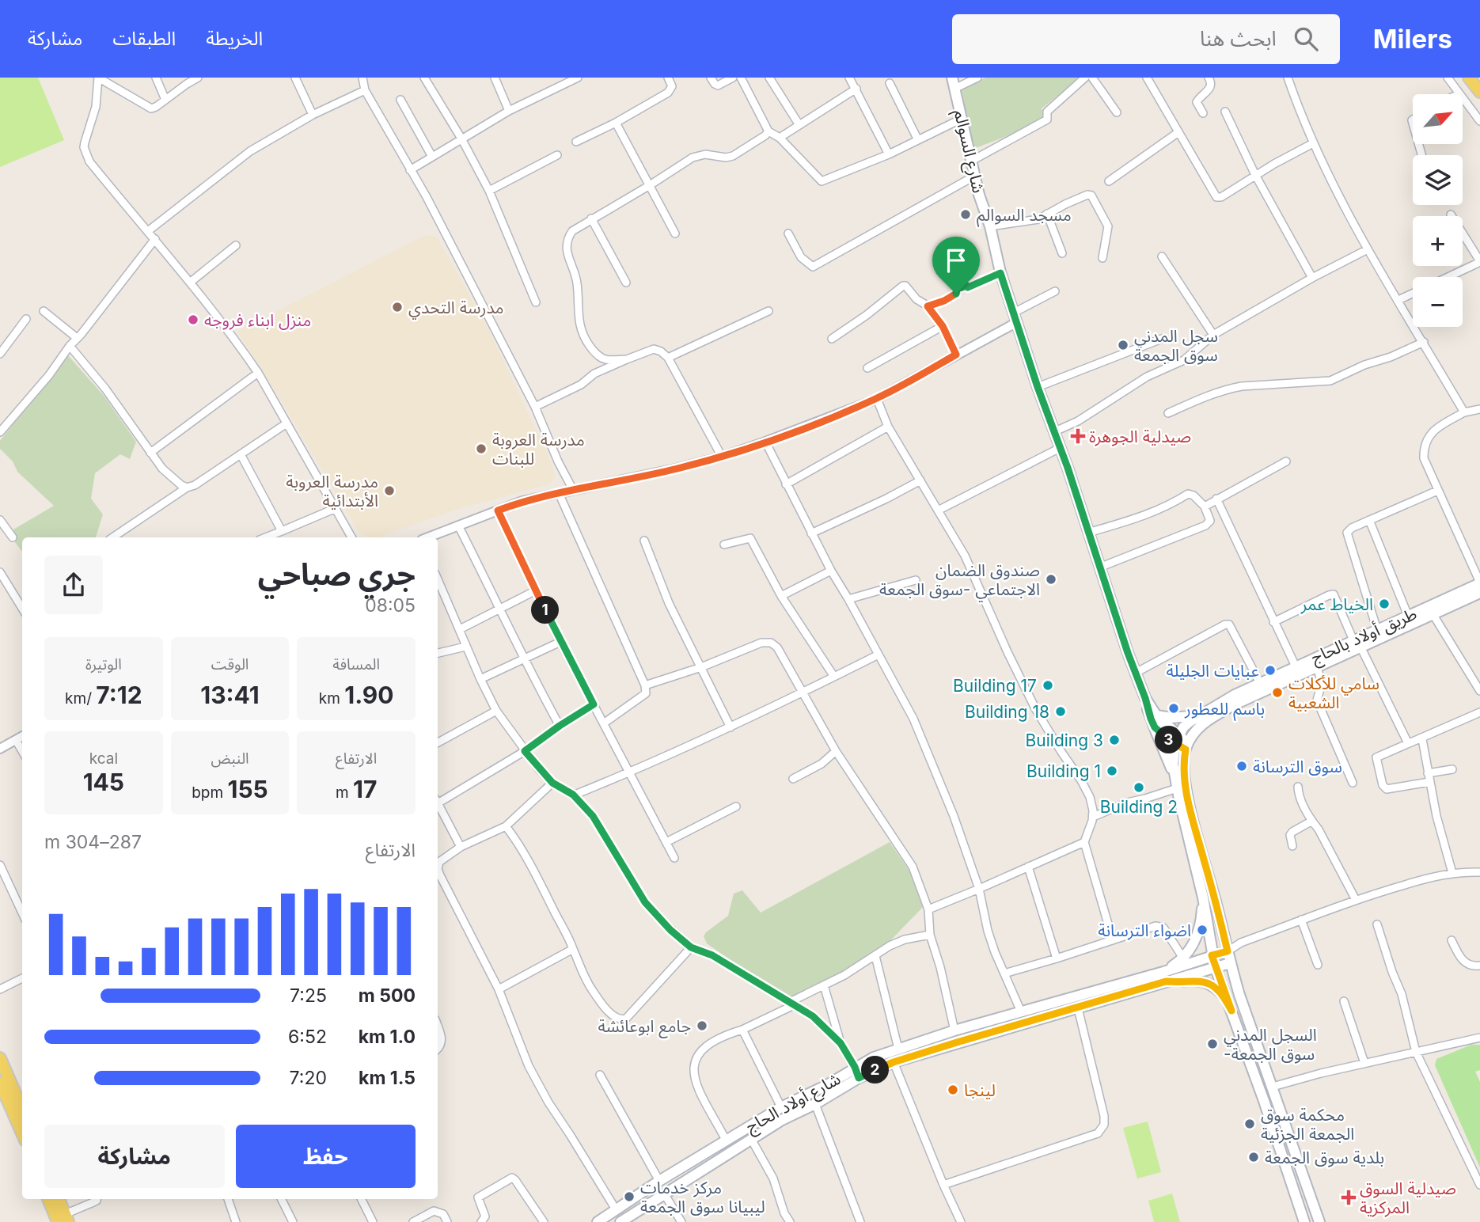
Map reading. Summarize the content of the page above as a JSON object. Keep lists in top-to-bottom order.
{
  "streets": {
    "main road": ["شارع السوالم", "طريق أولاد بالحاج", "شارع أولاد الحاج"]
  },
  "places": {
    "other": [
      "مسجد السوالم",
      "مدرسة التحدي",
      "منزل ابناء فروجه",
      "سجل المدني سوق الجمعة",
      "مدرسة العروبة للبنات",
      "مدرسة العروبة الأبتدائية",
      "صندوق الضمان الاجتماعي -سوق الجمعة",
      "الخياط عمر",
      "عبايات الجليلة",
      "Building 17",
      "سامي للأكلات الشعبية",
      "باسم للعطور",
      "Building 18",
      "Building 3",
      "سوق الترسانة",
      "Building 1",
      "Building 2",
      "اضواء الترسانة",
      "جامع ابوعائشة",
      "السجل المدني -سوق الجمعة",
      "لينجا",
      "محكمة سوق الجمعة الجزئية",
      "بلدية سوق الجمعة",
      "مركز خدمات ليبيانا سوق الجمعة"
    ],
    "health": ["صيدلية الجوهرة", "صيدلية السوق المركزية"]
  },
  "north": "top right",
  "page": {
    "header": "Milers",
    "search": "ابحث هنا",
    "nav": ["الخريطة", "الطبقات", "مشاركة"],
    "map_buttons": ["+", "−"],
    "heading": ["جري صباحي", "08:05"],
    "pins": ["1", "3", "2"],
    "stats": [
      ["المسافة", "1.90 km"],
      ["الوقت", "13:41"],
      ["الوتيرة", "7:12 /km"],
      ["الارتفاع", "17 m"],
      ["النبض", "155 bpm"],
      ["kcal", "145"]
    ],
    "chart": ["الارتفاع", "287–304 m"],
    "list": [
      {
        "name": "500 m",
        "note": "7:25"
      },
      {
        "name": "1.0 km",
        "note": "6:52"
      },
      {
        "name": "1.5 km",
        "note": "7:20"
      }
    ],
    "buttons": ["حفظ", "مشاركة"]
  }
}
